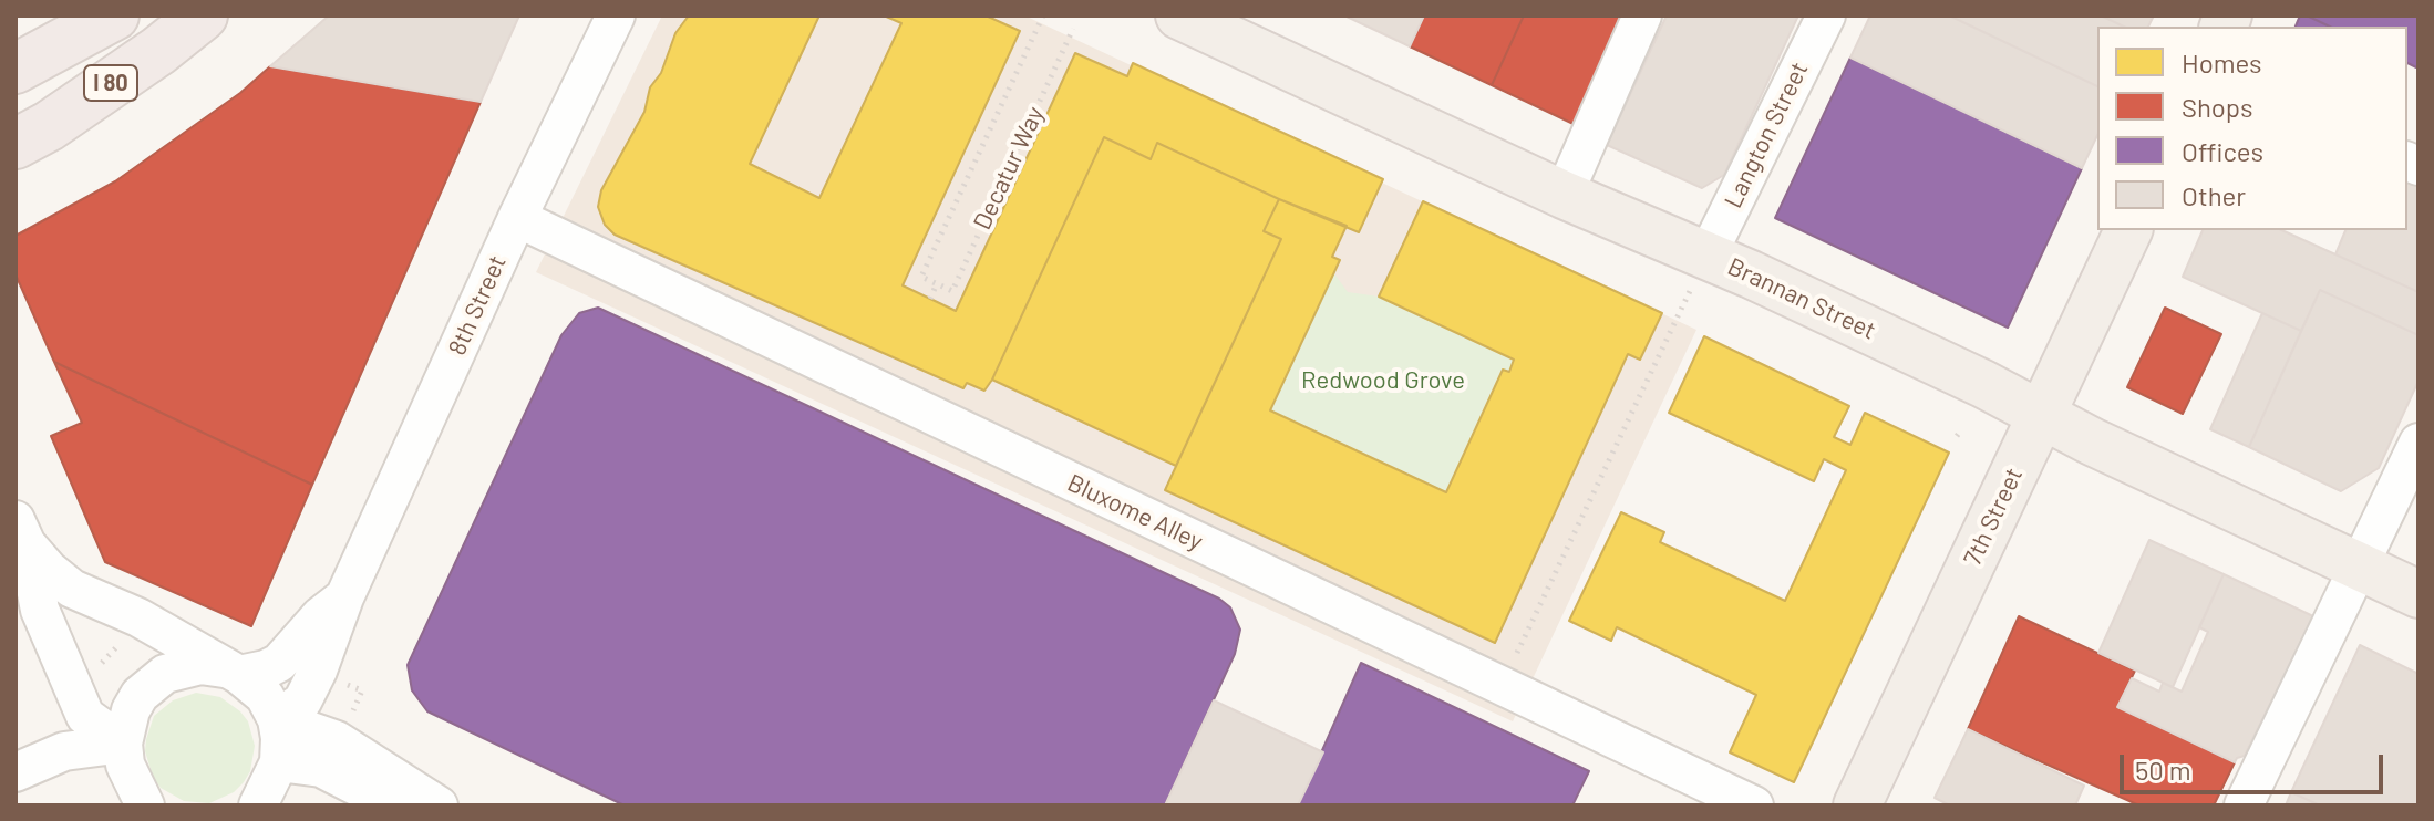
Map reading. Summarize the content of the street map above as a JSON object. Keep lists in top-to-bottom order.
{
  "streets": {
    "highway": ["I 80"],
    "main road": ["Brannan Street", "7th Street"],
    "street": ["Langton Street", "8th Street", "Bluxome Alley"],
    "path": ["Decatur Way"]
  },
  "crossings": [
    ["Langton Street", "Brannan Street"],
    ["Brannan Street", "7th Street"],
    ["8th Street", "Bluxome Alley"]
  ],
  "parks": ["Redwood Grove"],
  "legend": [
    "Homes",
    "Shops",
    "Offices",
    "Other"
  ],
  "scale_bar": "50 m"
}
